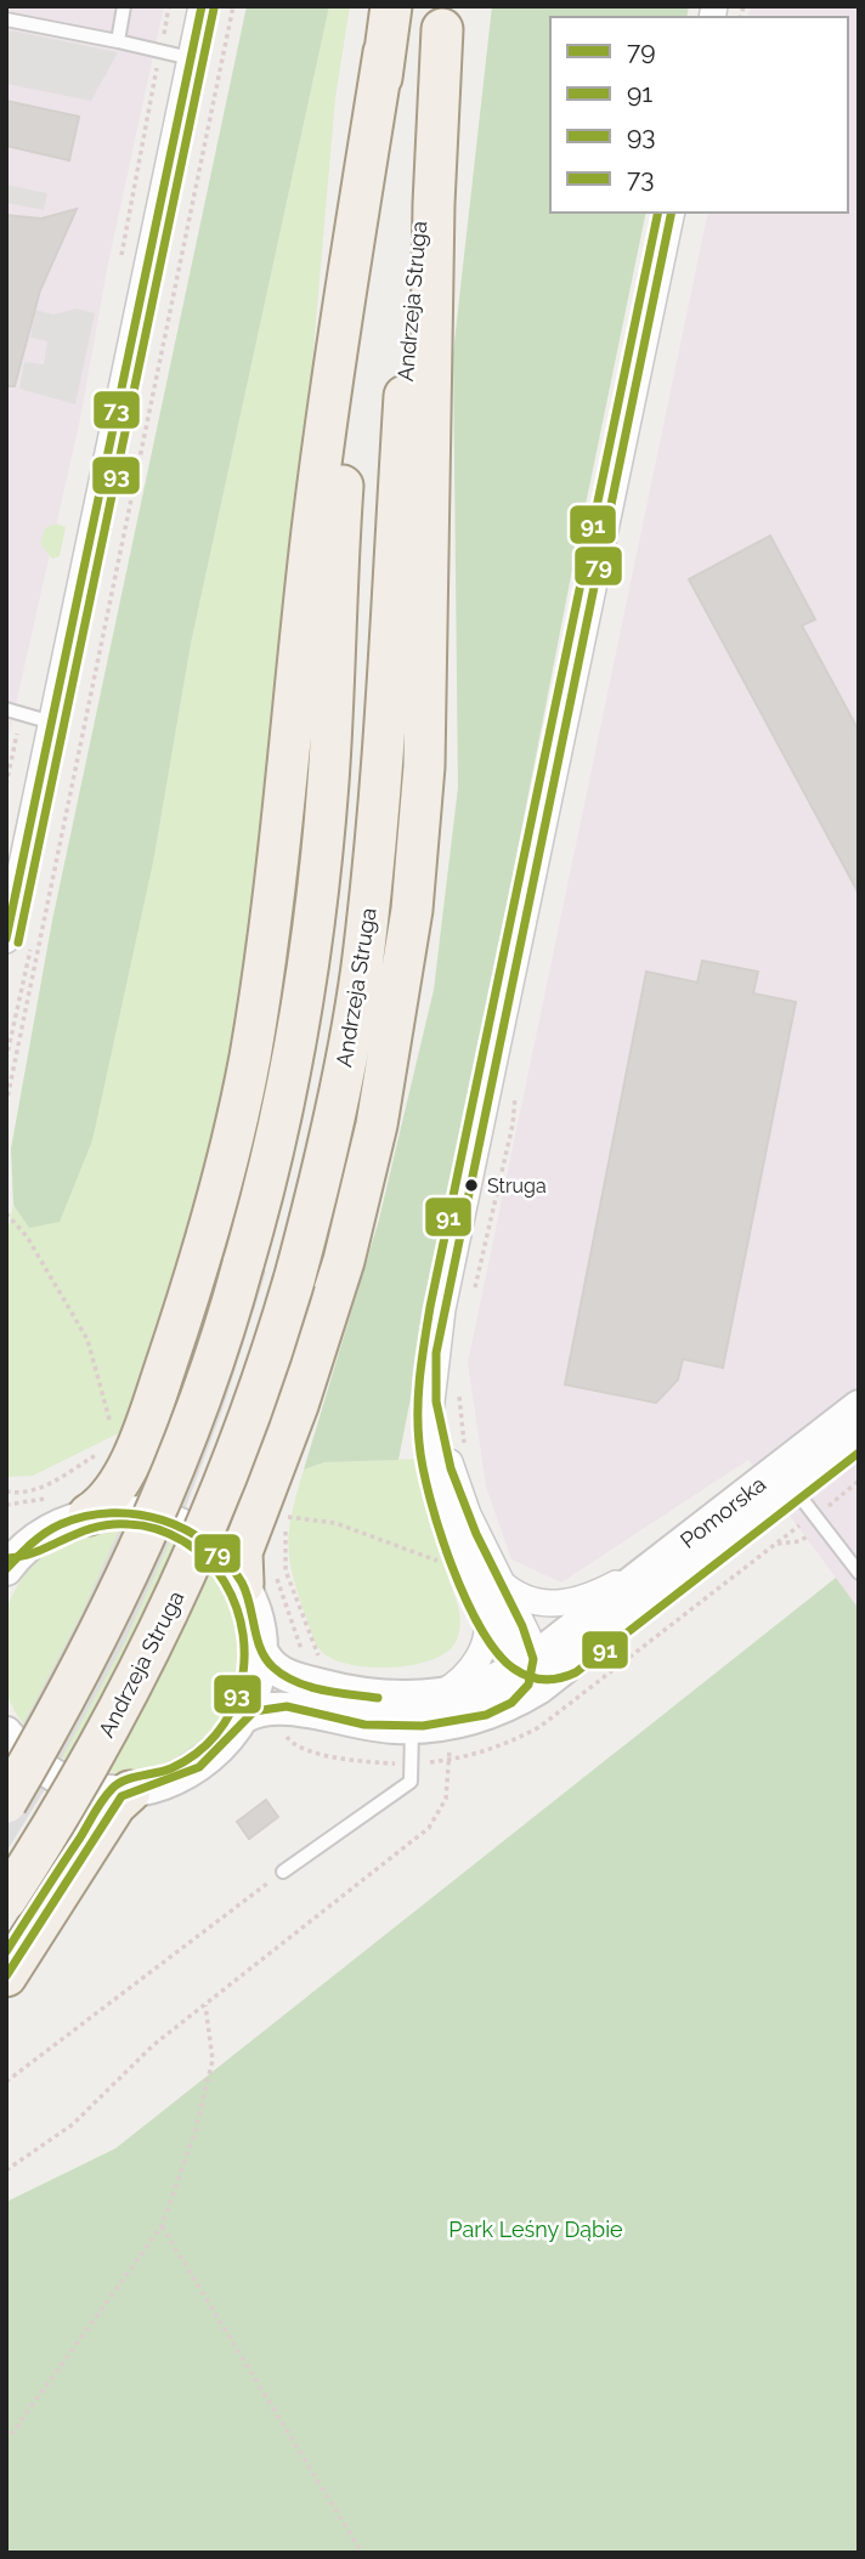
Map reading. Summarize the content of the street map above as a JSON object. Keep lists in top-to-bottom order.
{
  "streets": {
    "main road": ["Andrzeja Struga"],
    "street": ["Pomorska"]
  },
  "parks": ["Park Leśny Dąbie"],
  "places": ["Struga"],
  "lines": [
    "transit line 73",
    "transit line 93",
    "transit line 79",
    "transit line 91"
  ],
  "legend": [
    "79",
    "91",
    "93",
    "73"
  ]
}
